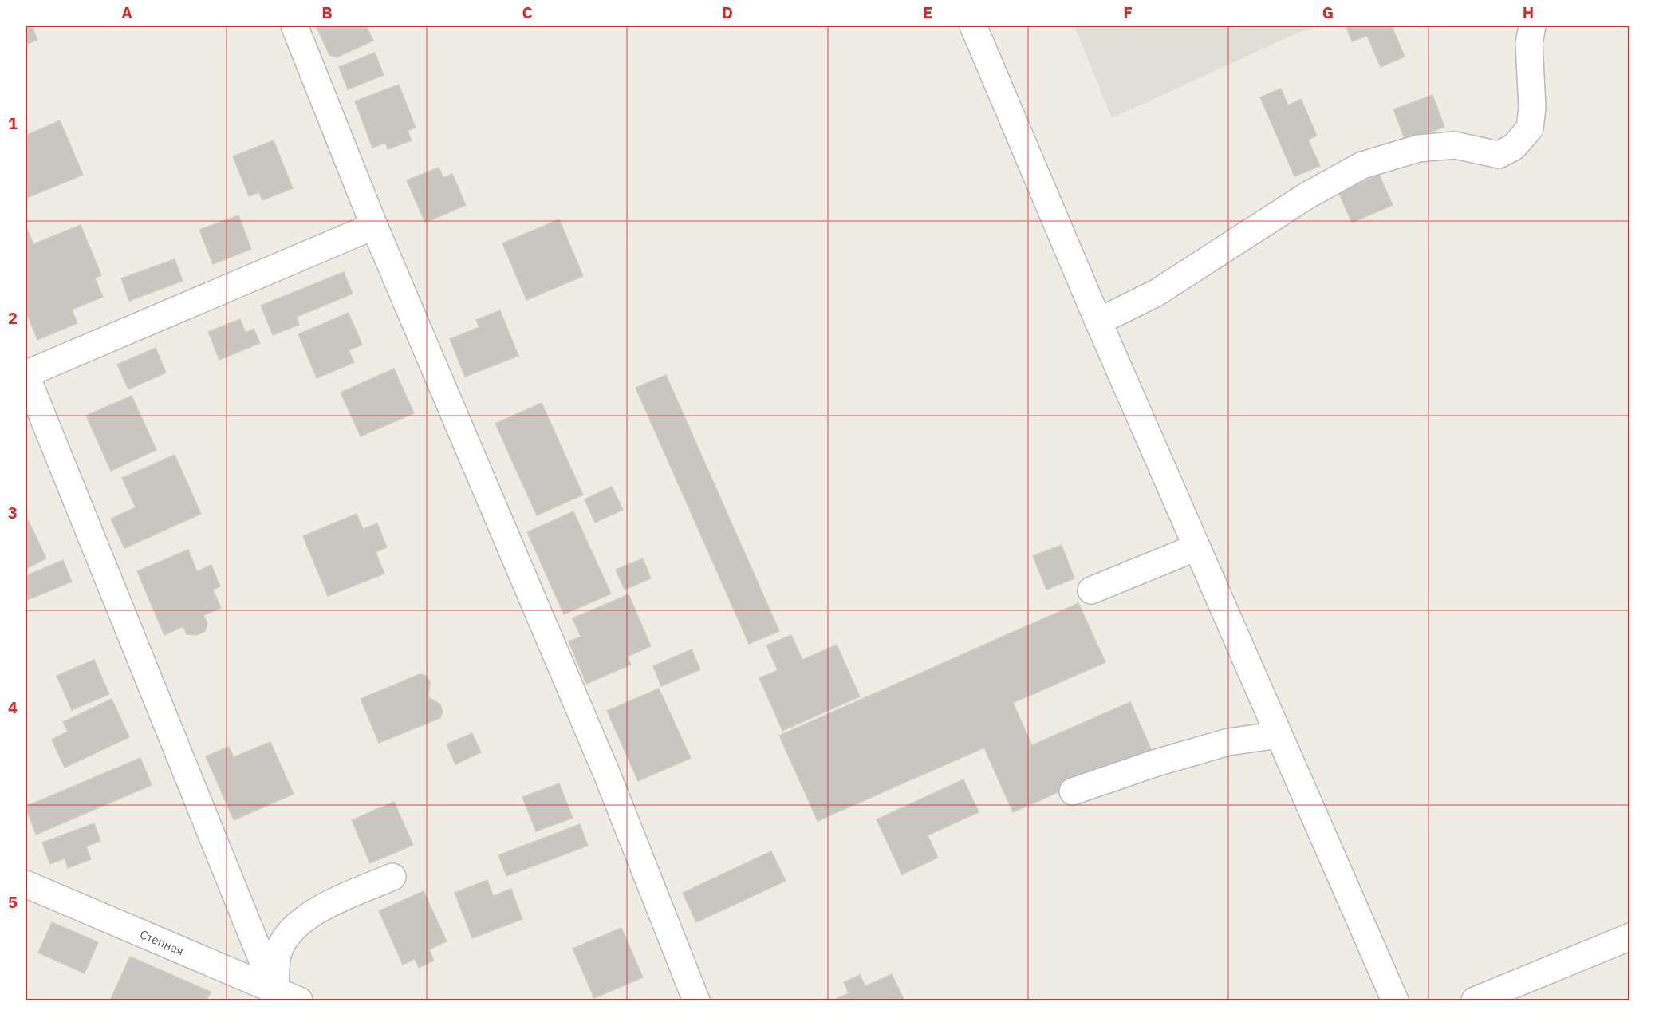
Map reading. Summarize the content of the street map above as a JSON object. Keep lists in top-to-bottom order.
{
  "streets": {
    "street": ["Степная"]
  },
  "grid": {
    "columns": [
      "A",
      "B",
      "C",
      "D",
      "E",
      "F",
      "G",
      "H"
    ],
    "rows": [
      "1",
      "2",
      "3",
      "4",
      "5"
    ]
  }
}
